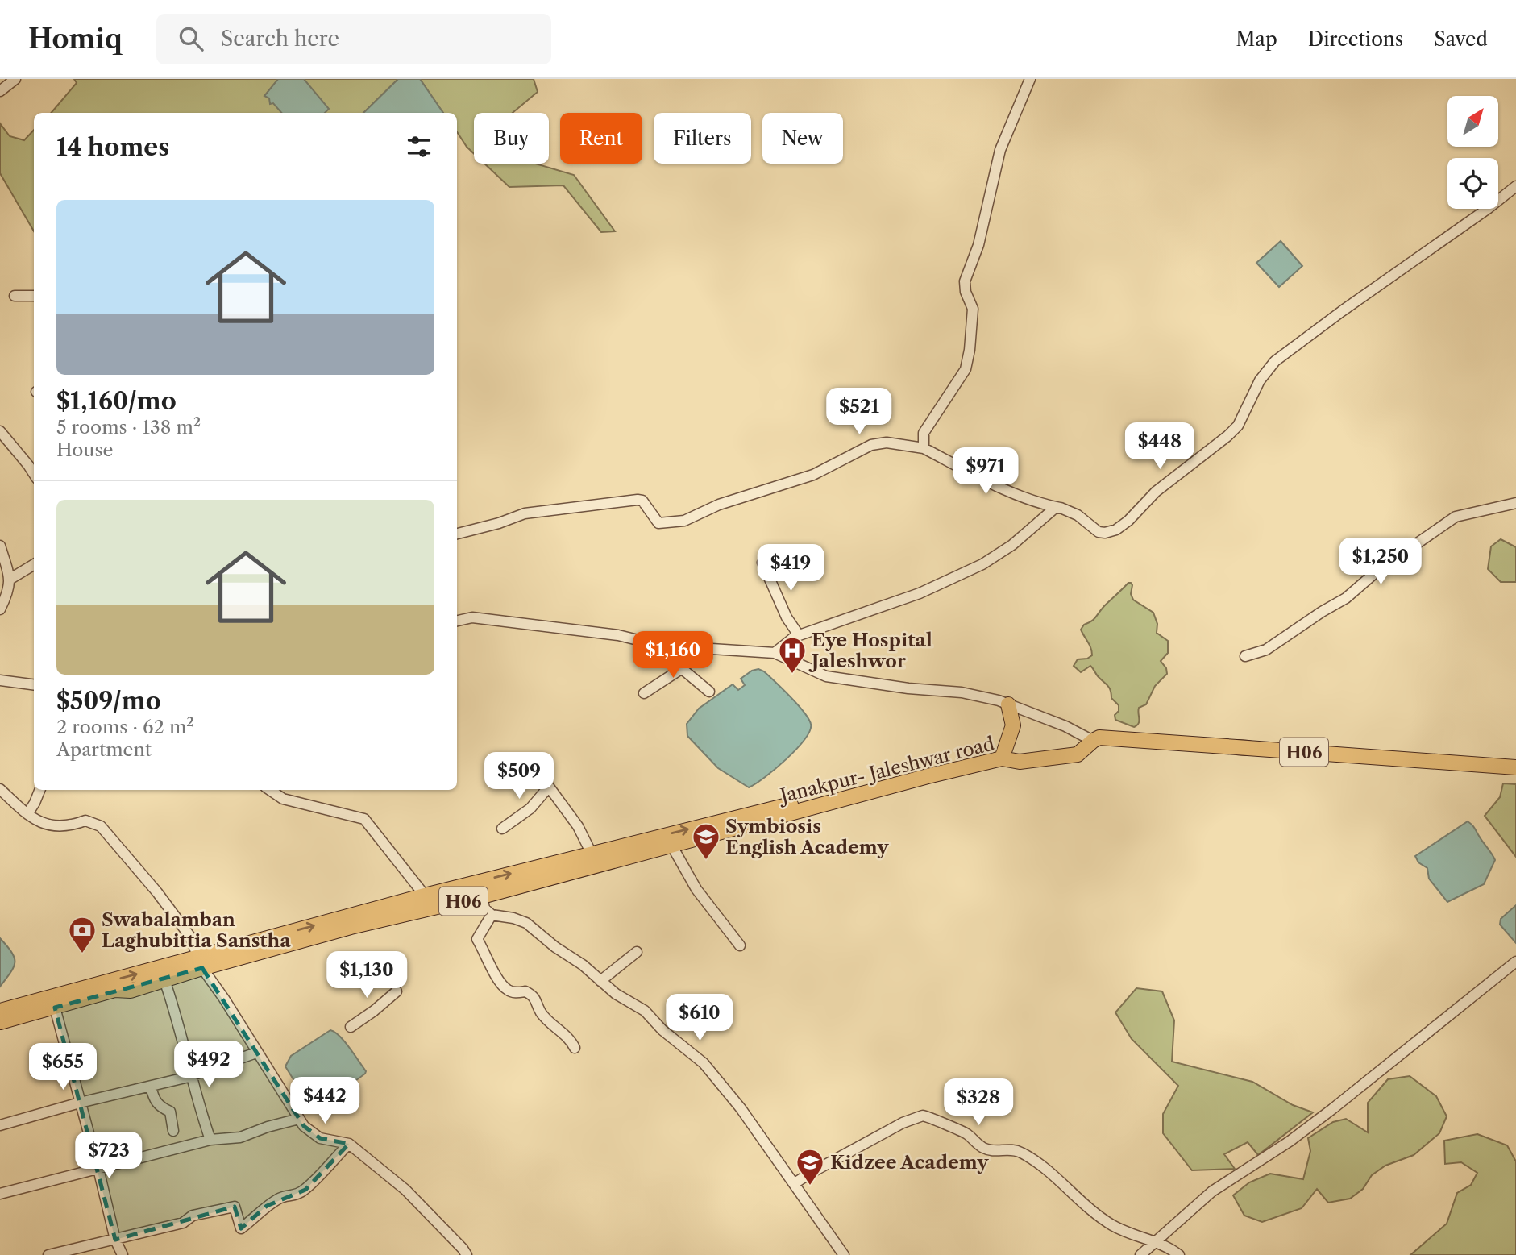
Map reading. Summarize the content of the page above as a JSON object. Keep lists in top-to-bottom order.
{
  "streets": {
    "highway": ["H06", "Janakpur- Jaleshwar road"]
  },
  "crossings": [
    ["H06", "Janakpur- Jaleshwar road"]
  ],
  "places": {
    "hospital": ["Eye Hospital Jaleshwor"],
    "school or university": ["Symbiosis English Academy", "Kidzee Academy"],
    "bank": ["Swabalamban Laghubittia Sanstha"]
  },
  "north": "top right",
  "page": {
    "header": "Homiq",
    "search": "Search here",
    "nav": ["Map", "Directions", "Saved"],
    "chip": [
      "Buy",
      "Rent",
      "Filters",
      "New"
    ],
    "heading": "14 homes",
    "list": [
      {
        "name": "$1,160/mo",
        "note": "5 rooms · 138 m² · House"
      },
      {
        "name": "$509/mo",
        "note": "2 rooms · 62 m² · Apartment"
      }
    ],
    "price": [
      "$521",
      "$448",
      "$971",
      "$1,250",
      "$419",
      "$1,160",
      "$509",
      "$1,130",
      "$610",
      "$492",
      "$655",
      "$442",
      "$328",
      "$723"
    ]
  }
}
